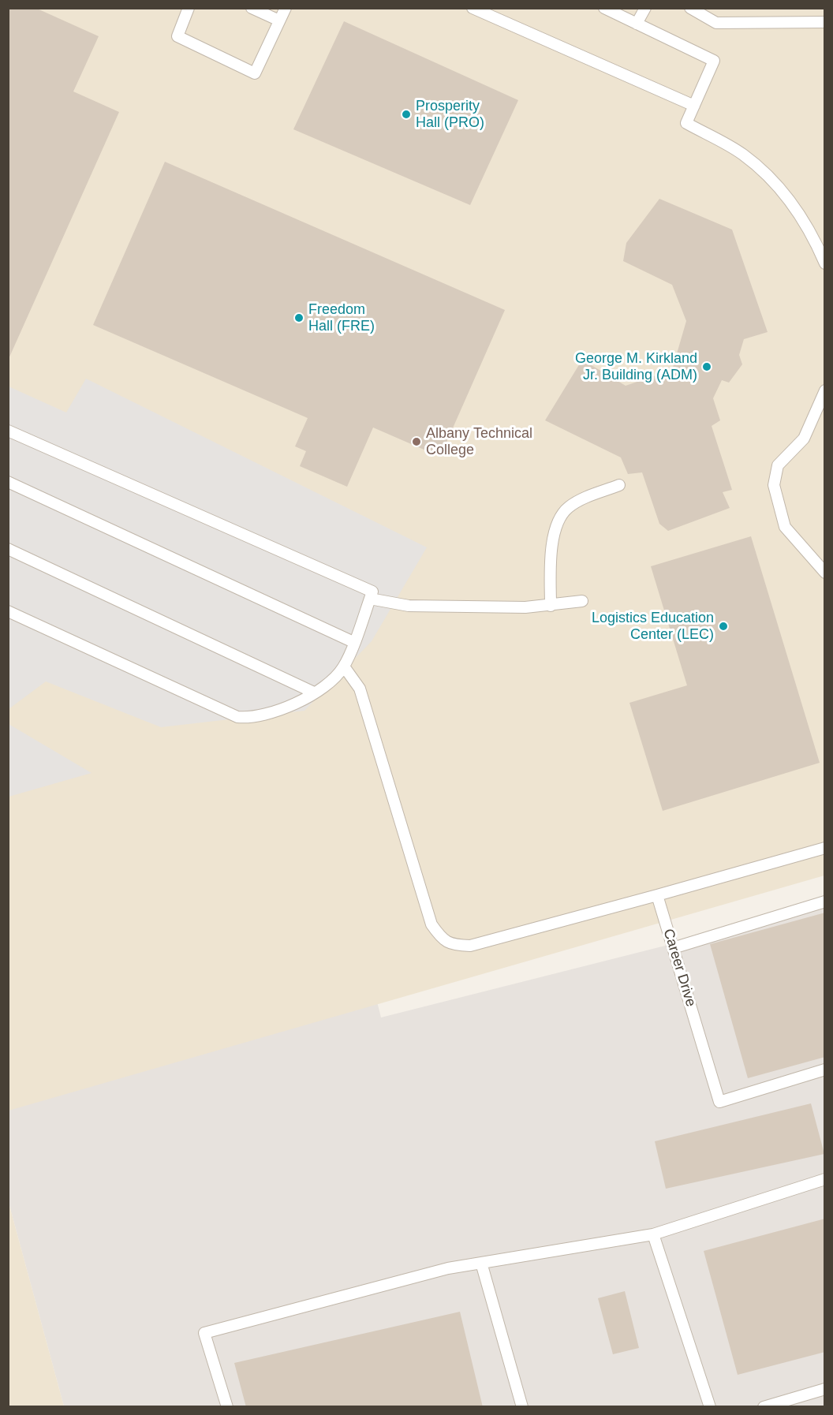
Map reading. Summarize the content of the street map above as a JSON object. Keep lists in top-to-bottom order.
{
  "streets": {
    "lane": ["Career Drive"]
  },
  "places": [
    "Prosperity Hall (PRO)",
    "Freedom Hall (FRE)",
    "George M. Kirkland Jr. Building (ADM)",
    "Albany Technical College",
    "Logistics Education Center (LEC)"
  ]
}
